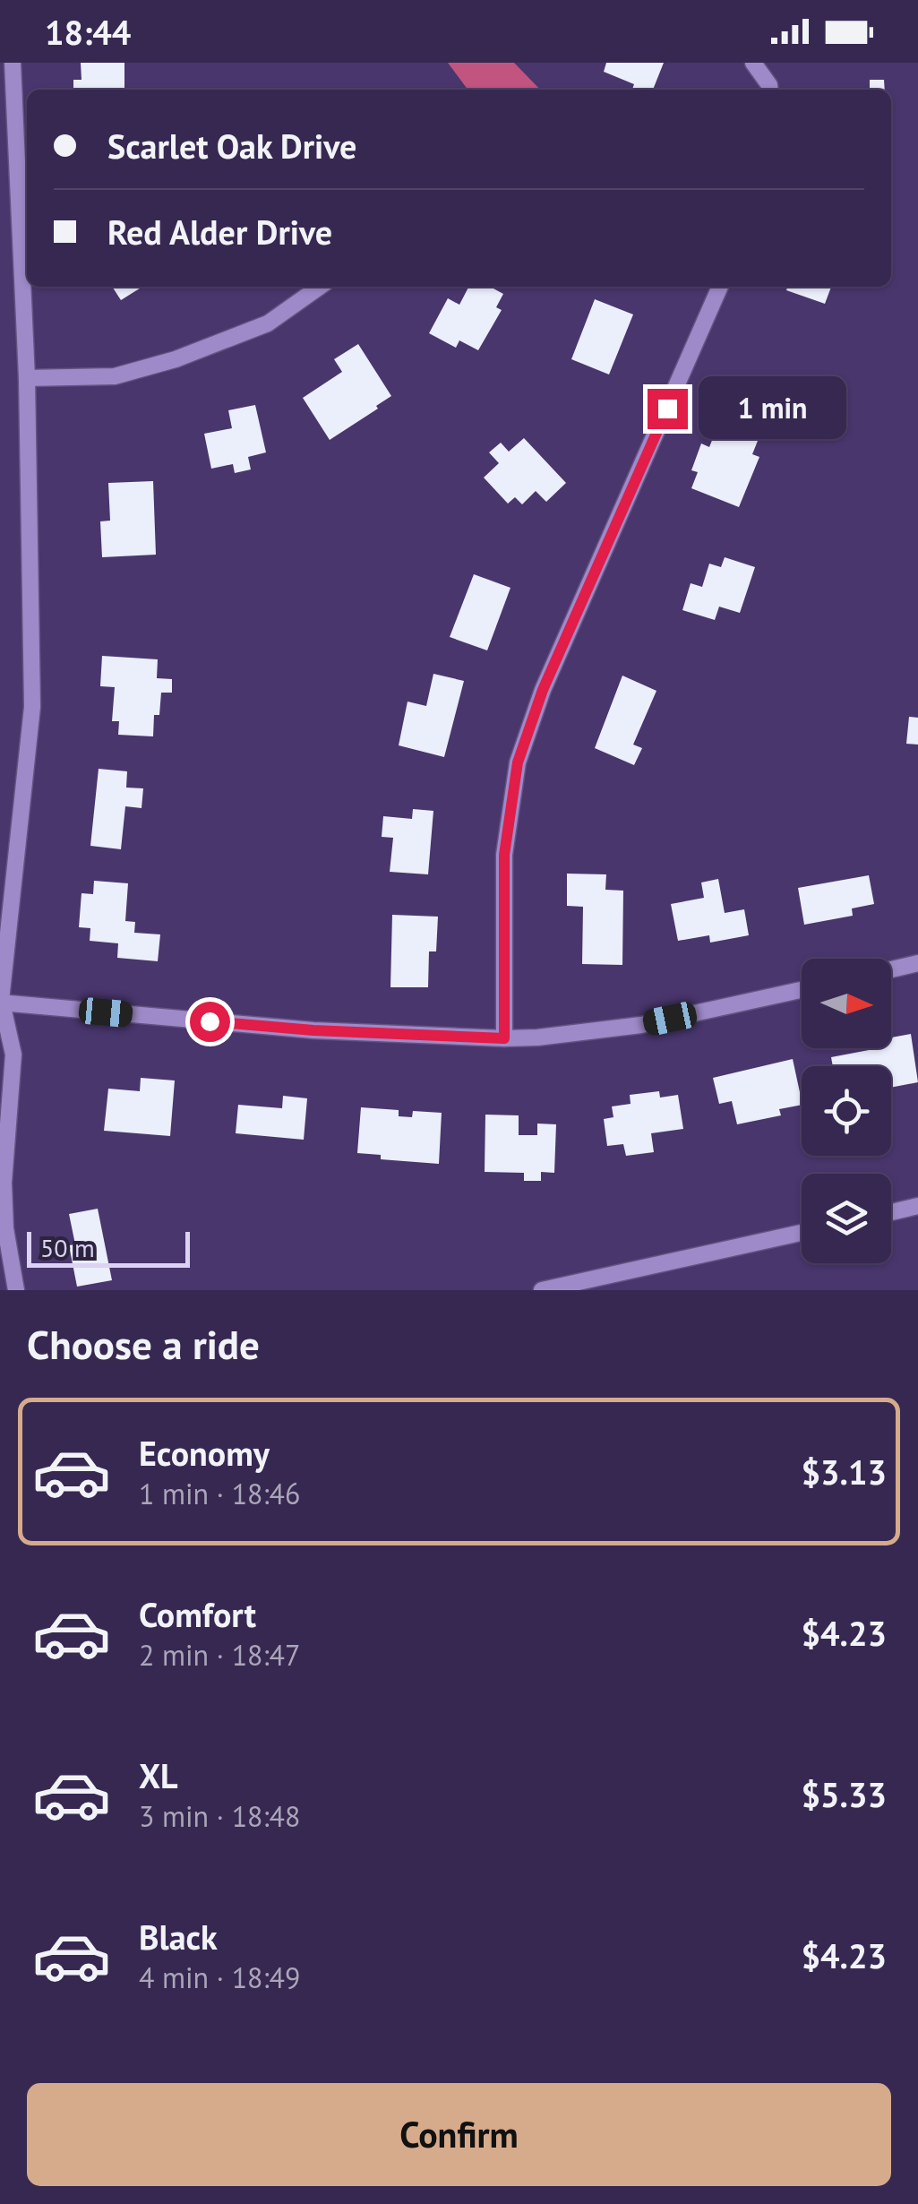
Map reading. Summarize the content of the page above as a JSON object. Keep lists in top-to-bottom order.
{
  "scale_bar": "50 m",
  "north": "right",
  "page": {
    "status": "18:44",
    "banner": ["Scarlet Oak Drive", "Red Alder Drive"],
    "bubble": "1 min",
    "scale": "50 m",
    "heading": "Choose a ride",
    "list": [
      {
        "name": "Economy",
        "note": "1 min · 18:46",
        "value": "$3.13"
      },
      {
        "name": "Comfort",
        "note": "2 min · 18:47",
        "value": "$4.23"
      },
      {
        "name": "XL",
        "note": "3 min · 18:48",
        "value": "$5.33"
      },
      {
        "name": "Black",
        "note": "4 min · 18:49",
        "value": "$4.23"
      }
    ],
    "buttons": "Confirm"
  }
}
